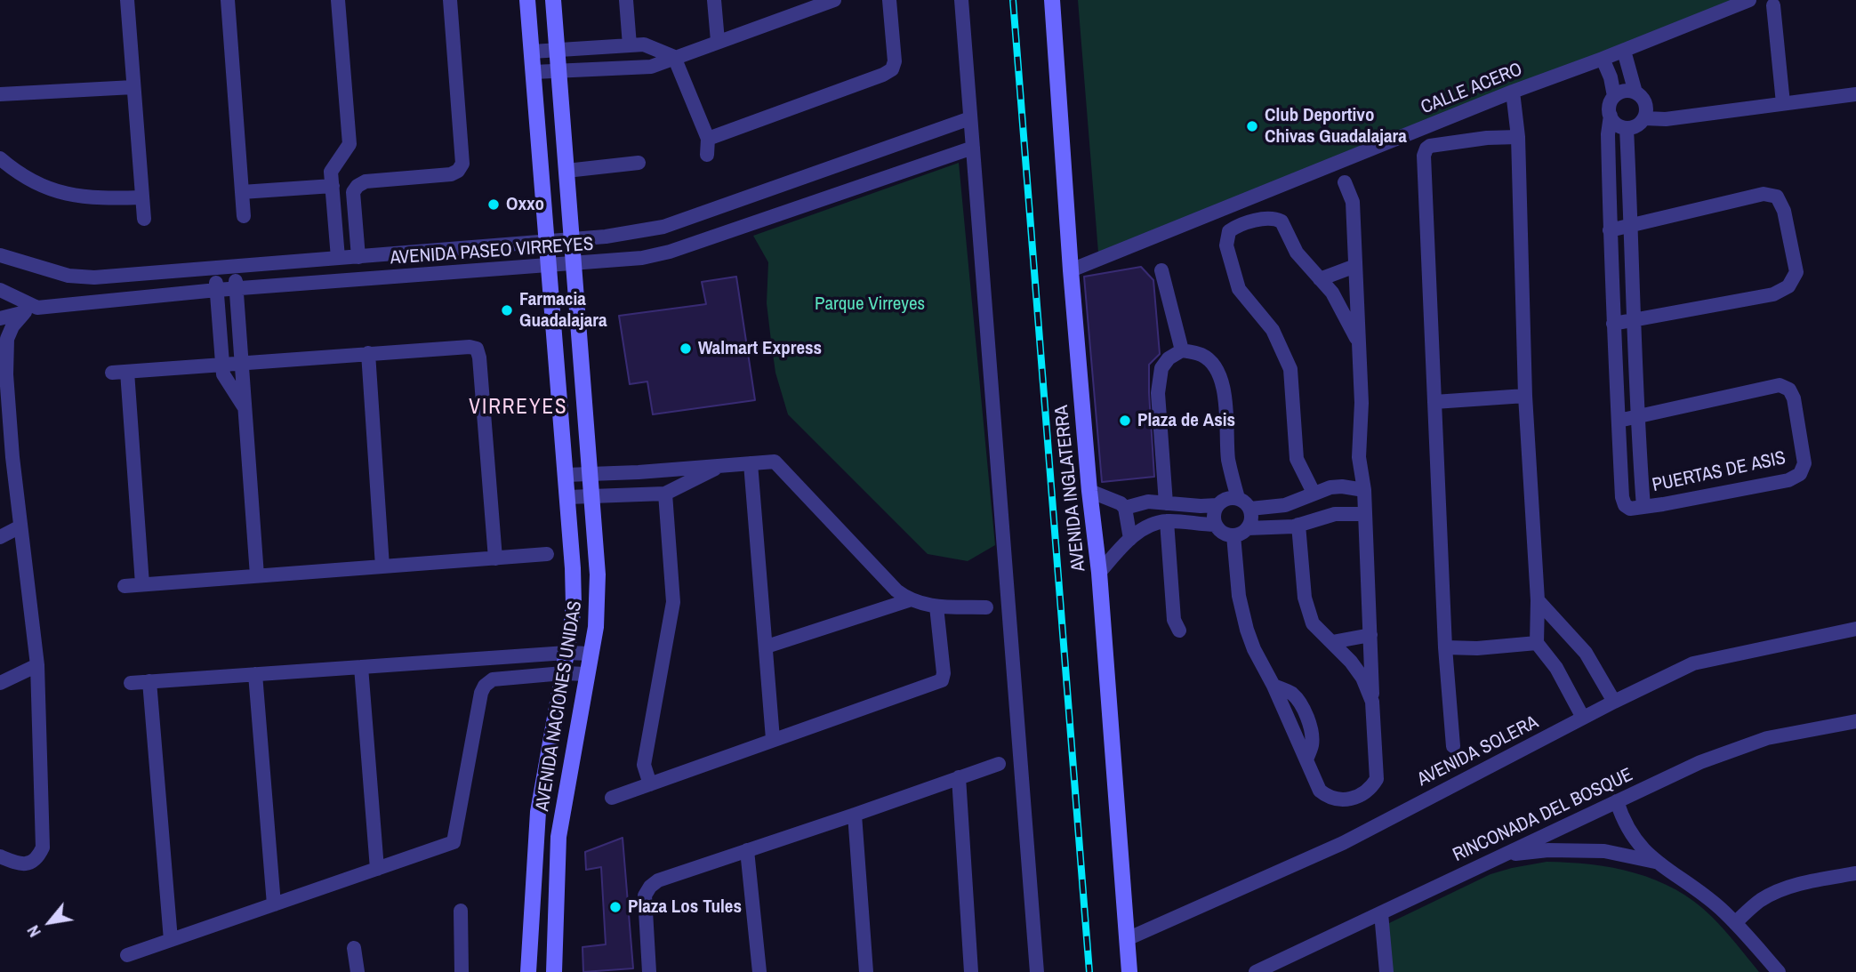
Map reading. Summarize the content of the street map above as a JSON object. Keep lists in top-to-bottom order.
{
  "streets": {
    "street": [
      "CALLE ACERO",
      "AVENIDA PASEO VIRREYES",
      "PUERTAS DE ASIS",
      "AVENIDA INGLATERRA",
      "AVENIDA NACIONES UNIDAS",
      "AVENIDA SOLERA",
      "RINCONADA DEL BOSQUE"
    ]
  },
  "crossings": [
    ["CALLE ACERO", "AVENIDA INGLATERRA"],
    ["AVENIDA PASEO VIRREYES", "AVENIDA NACIONES UNIDAS"],
    ["AVENIDA INGLATERRA", "AVENIDA SOLERA"]
  ],
  "districts": ["VIRREYES"],
  "parks": ["Parque Virreyes"],
  "places": [
    "Club Deportivo Chivas Guadalajara",
    "Oxxo",
    "Farmacia Guadalajara",
    "Walmart Express",
    "Plaza de Asis",
    "Plaza Los Tules"
  ],
  "north": "bottom left"
}
